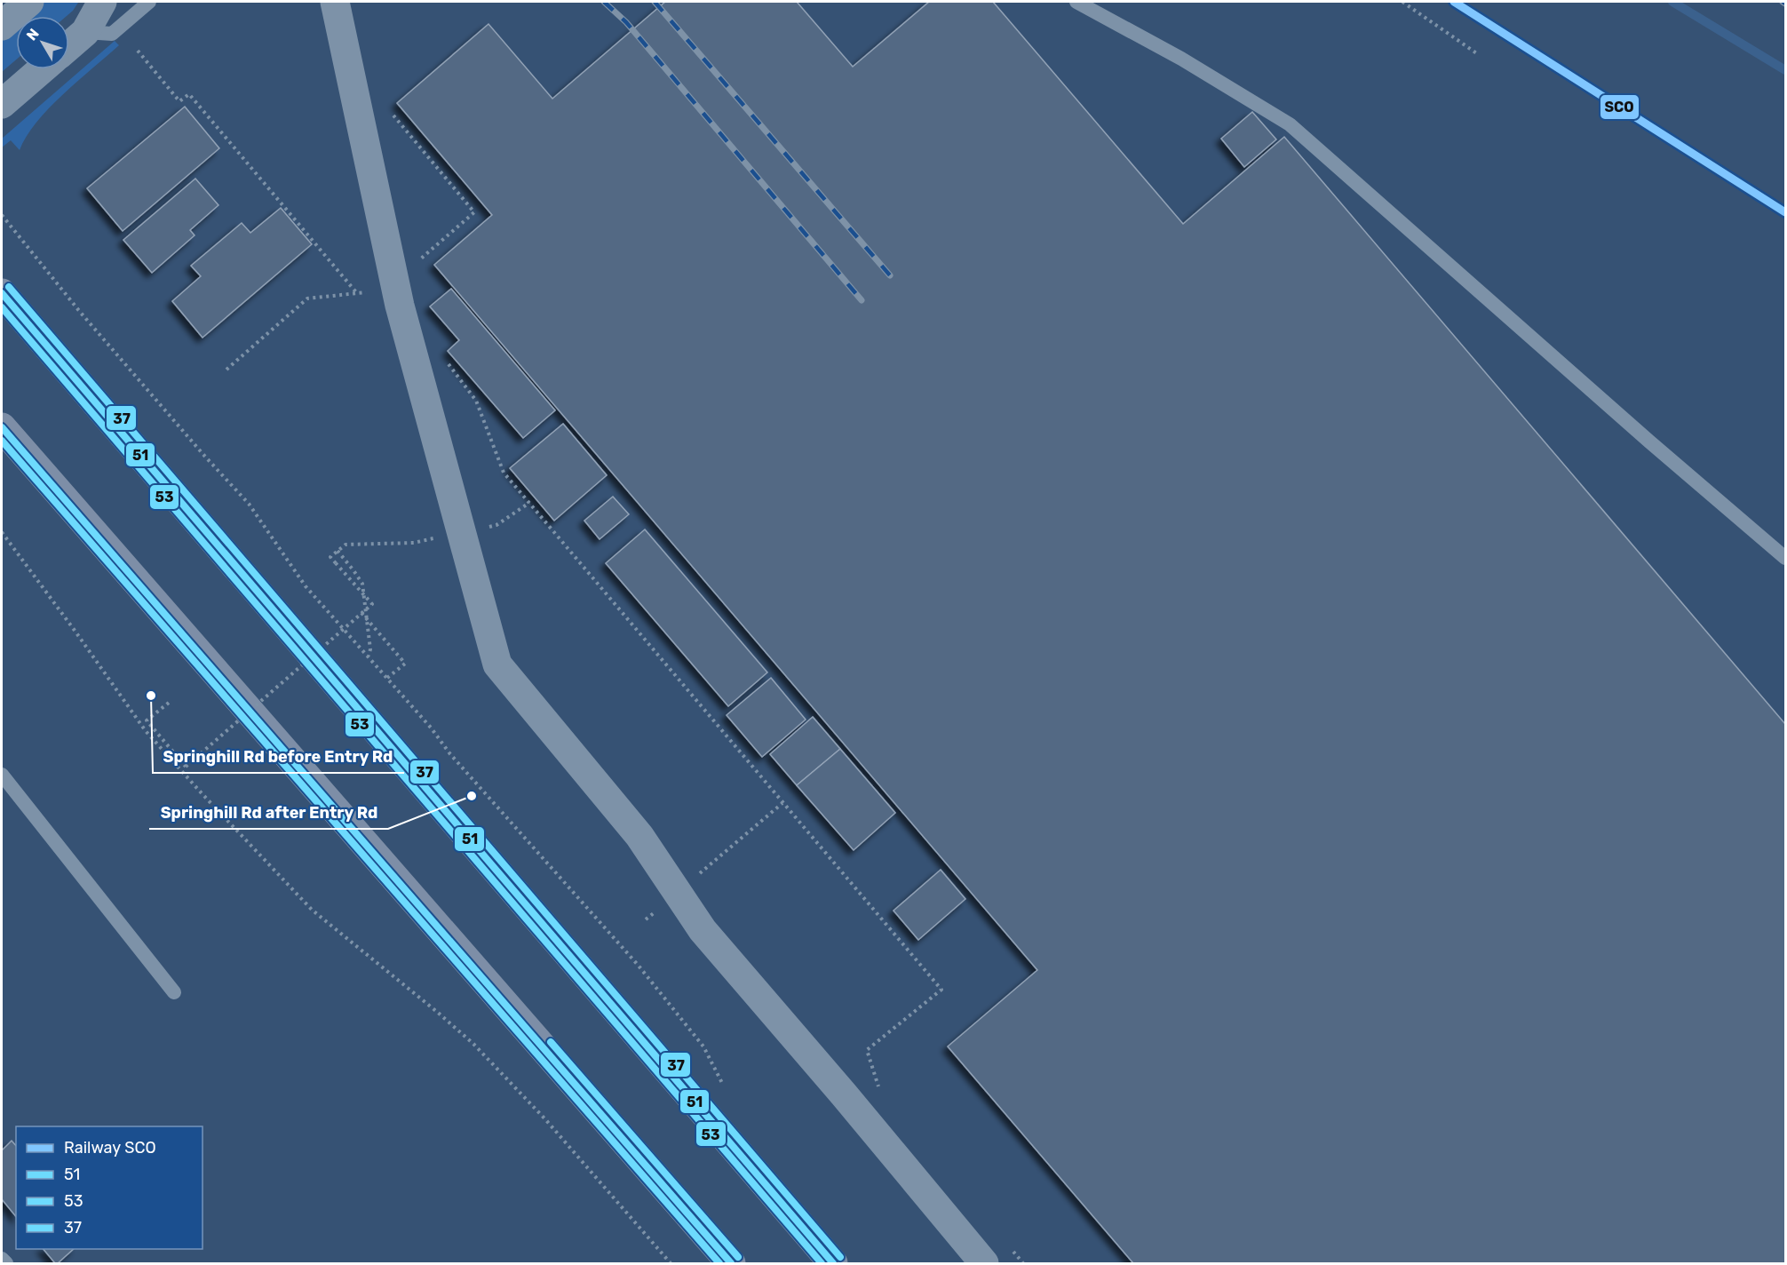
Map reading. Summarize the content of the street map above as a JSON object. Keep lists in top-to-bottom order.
{
  "places": ["Springhill Rd before Entry Rd", "Springhill Rd after Entry Rd"],
  "lines": [
    "rail line SCO",
    "transit line 37",
    "transit line 51",
    "transit line 53"
  ],
  "legend": [
    "Railway SCO",
    "51",
    "53",
    "37"
  ],
  "north": "top left"
}
